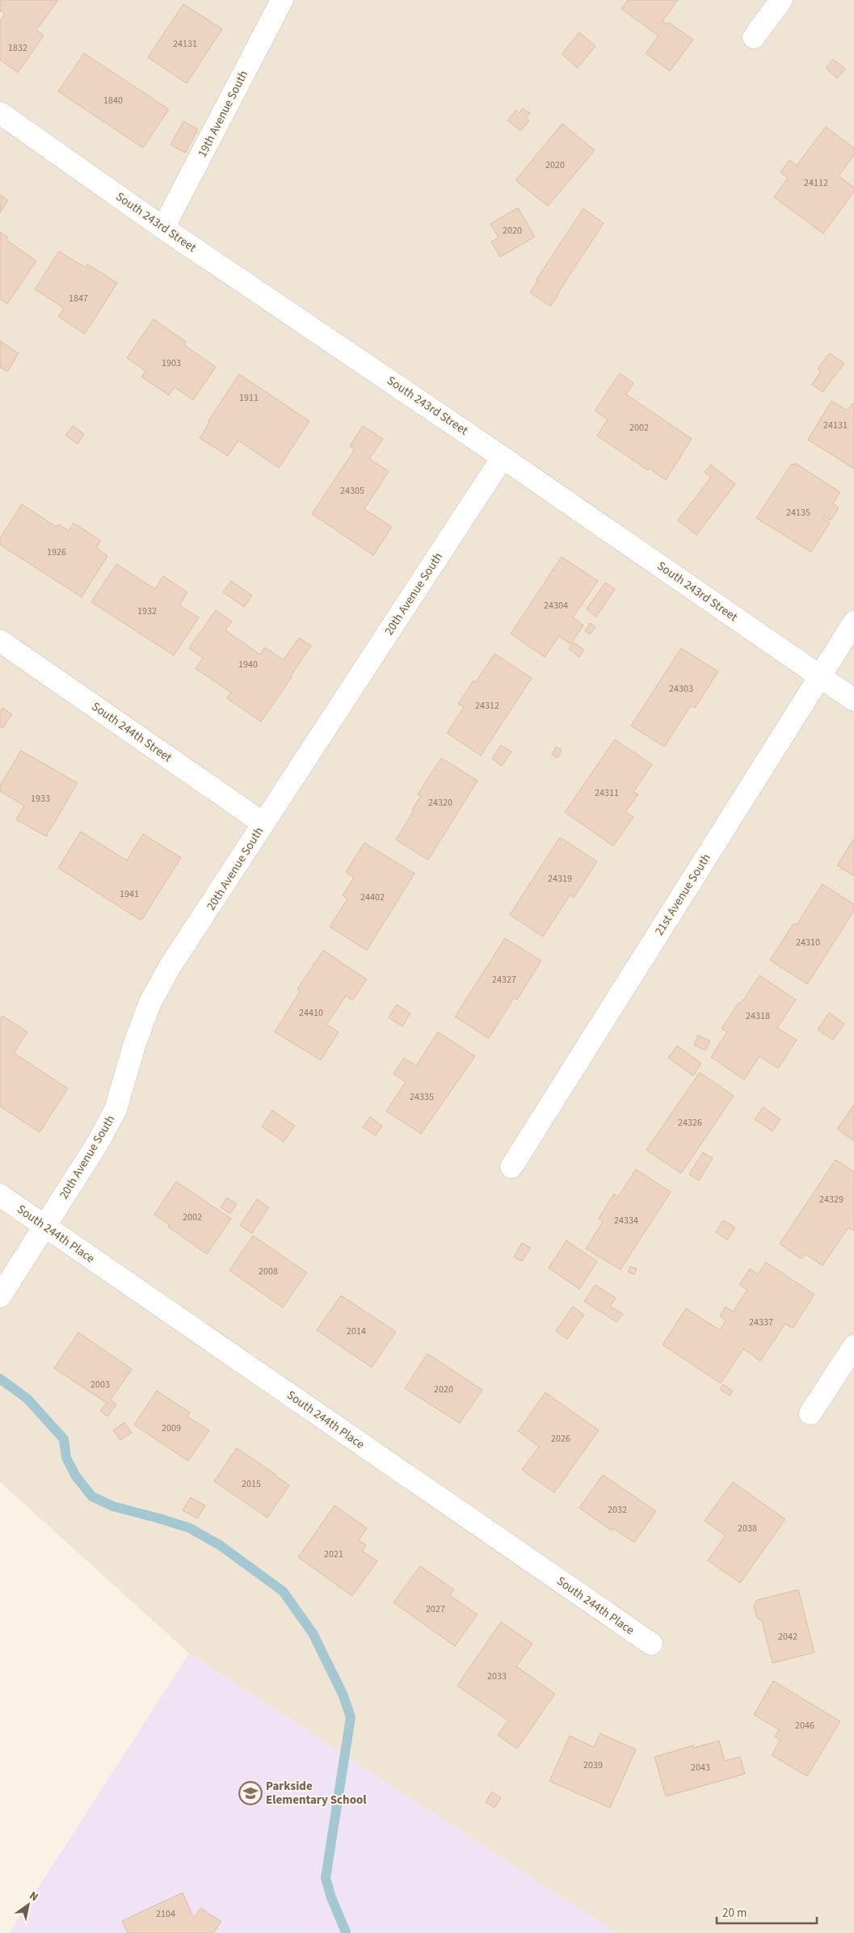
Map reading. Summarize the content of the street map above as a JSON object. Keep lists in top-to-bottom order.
{
  "streets": {
    "street": [
      "19th Avenue South",
      "South 243rd Street",
      "20th Avenue South",
      "South 244th Street",
      "21st Avenue South",
      "South 244th Place"
    ]
  },
  "crossings": [
    ["19th Avenue South", "South 243rd Street"],
    ["South 243rd Street", "20th Avenue South"],
    ["South 243rd Street", "21st Avenue South"],
    ["20th Avenue South", "South 244th Street"],
    ["20th Avenue South", "South 244th Place"]
  ],
  "places": {
    "school or university": ["Parkside Elementary School"]
  },
  "house_numbers": [
    "24131",
    "1832",
    "1840",
    "2020",
    "24112",
    "2020",
    "1847",
    "1903",
    "1911",
    "24131",
    "2002",
    "24305",
    "24135",
    "1926",
    "24304",
    "1932",
    "1940",
    "24303",
    "24312",
    "24311",
    "1933",
    "24320",
    "24319",
    "1941",
    "24402",
    "24310",
    "24327",
    "24410",
    "24318",
    "24335",
    "24326",
    "24329",
    "2002",
    "24334",
    "2008",
    "24337",
    "2014",
    "2003",
    "2020",
    "2009",
    "2026",
    "2015",
    "2032",
    "2038",
    "2021",
    "2027",
    "2042",
    "2033",
    "2046",
    "2039",
    "2043",
    "2104"
  ],
  "scale_bar": "20 m",
  "north": "top right"
}
